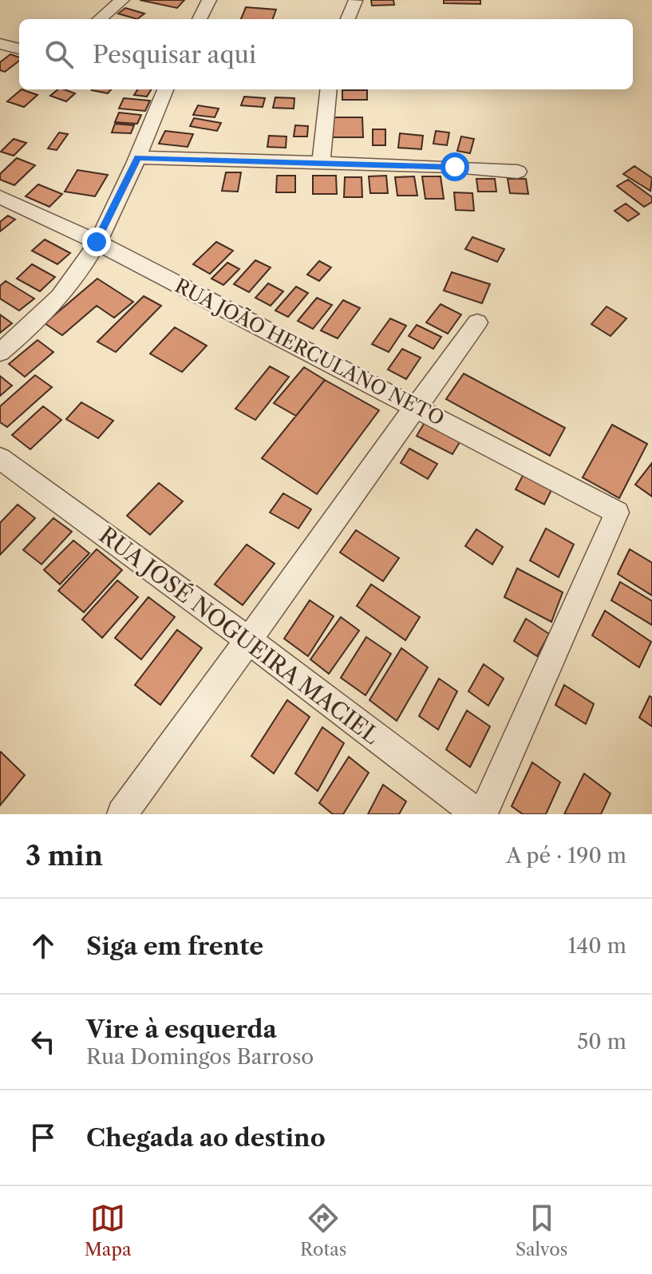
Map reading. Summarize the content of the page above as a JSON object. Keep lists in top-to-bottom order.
{
  "streets": {
    "street": ["RUA JOÃO HERCULANO NETO", "RUA JOSÉ NOGUEIRA MACIEL"]
  },
  "page": {
    "search": "Pesquisar aqui",
    "heading": ["3 min", "A pé · 190 m"],
    "list": [
      ["Siga em frente", "140 m"],
      ["Vire à esquerda", "Rua Domingos Barroso", "50 m"],
      "Chegada ao destino"
    ],
    "nav": ["Mapa", "Rotas", "Salvos"]
  }
}
